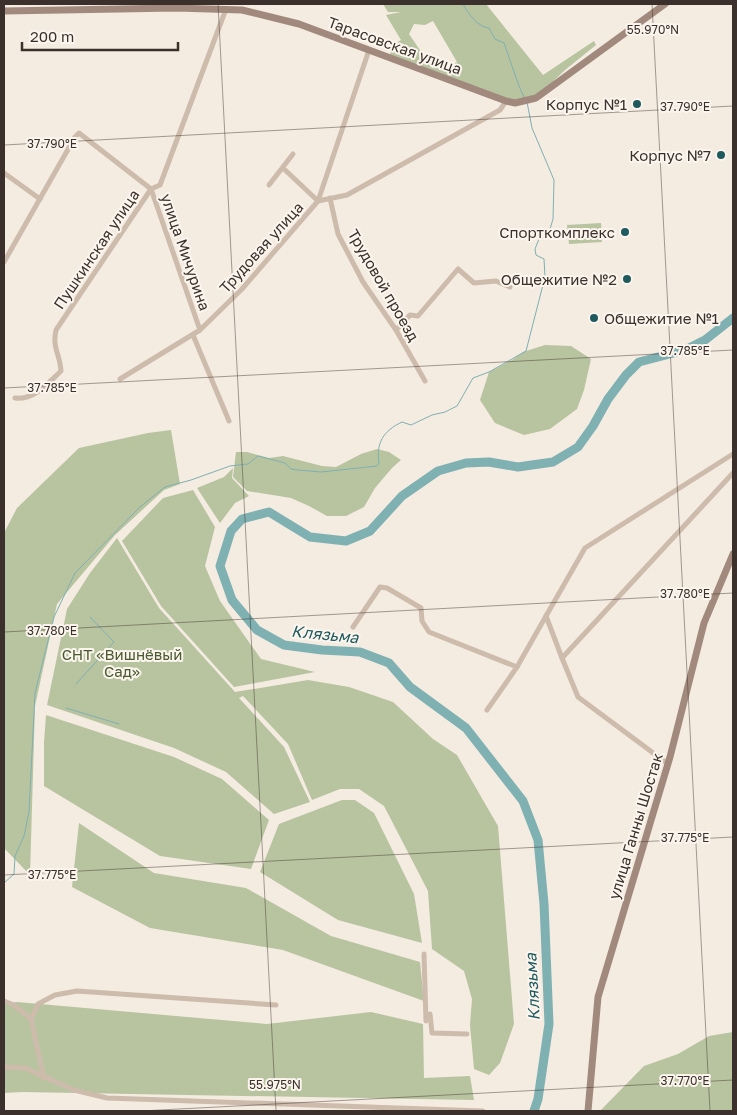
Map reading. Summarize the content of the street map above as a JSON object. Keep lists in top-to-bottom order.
{
  "streets": {
    "main road": ["Тарасовская улица", "улица Ганны Шостак"],
    "street": [
      "Трудовая улица",
      "Пушкинская улица",
      "улица Мичурина",
      "Трудовой проезд"
    ]
  },
  "crossings": [
    ["Тарасовская улица", "Трудовая улица"],
    ["Тарасовская улица", "Пушкинская улица"],
    ["Трудовая улица", "улица Мичурина"],
    ["Трудовая улица", "Трудовой проезд"],
    ["Пушкинская улица", "улица Мичурина"]
  ],
  "water": ["Клязьма"],
  "parks": ["СНТ «Вишнёвый Сад»"],
  "places": [
    "Корпус №1",
    "Корпус №7",
    "Спорткомплекс",
    "Общежитие №2",
    "Общежитие №1"
  ],
  "scale_bar": "200 m",
  "coordinates": [
    "55.970°N",
    "37.790°E",
    "37.785°E",
    "37.780°E",
    "37.775°E",
    "37.770°E",
    "55.975°N"
  ]
}
